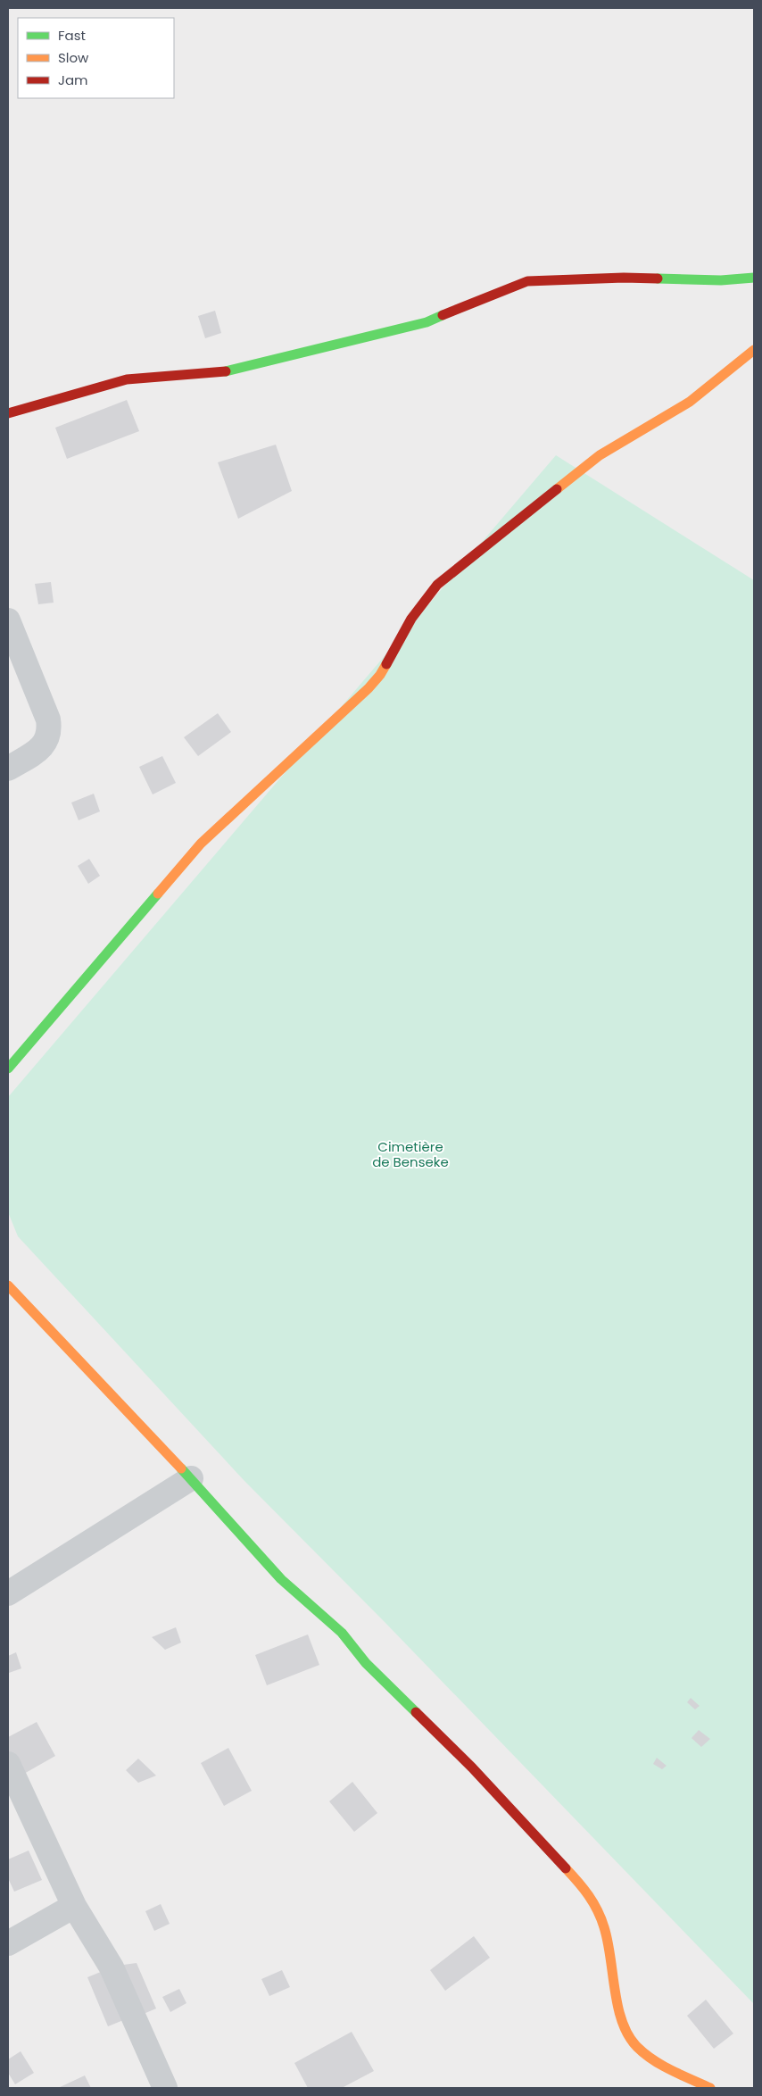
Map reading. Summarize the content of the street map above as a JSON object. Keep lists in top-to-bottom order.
{
  "parks": ["Cimetière de Benseke"],
  "legend": ["Fast", "Slow", "Jam"]
}
